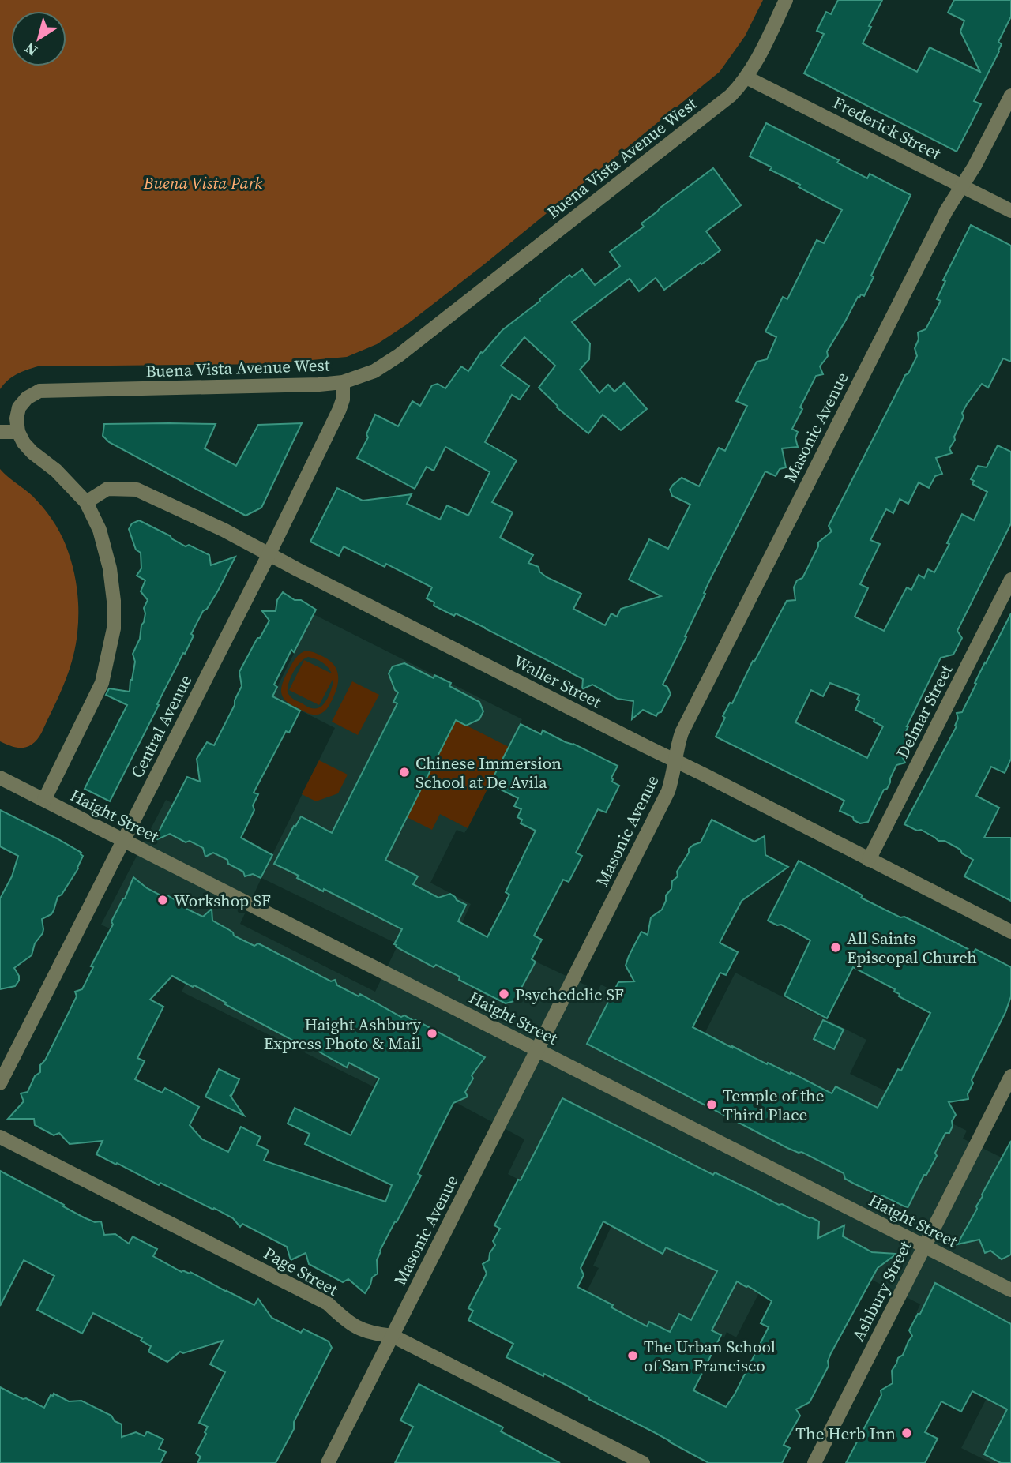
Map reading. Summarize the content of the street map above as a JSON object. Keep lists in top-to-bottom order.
{
  "streets": {
    "street": [
      "Frederick Street",
      "Buena Vista Avenue West",
      "Masonic Avenue",
      "Waller Street",
      "Delmar Street",
      "Central Avenue",
      "Haight Street",
      "Page Street",
      "Ashbury Street"
    ]
  },
  "crossings": [
    ["Frederick Street", "Buena Vista Avenue West"],
    ["Frederick Street", "Masonic Avenue"],
    ["Buena Vista Avenue West", "Central Avenue"],
    ["Masonic Avenue", "Waller Street"],
    ["Masonic Avenue", "Haight Street"],
    ["Masonic Avenue", "Page Street"],
    ["Waller Street", "Delmar Street"],
    ["Waller Street", "Central Avenue"],
    ["Central Avenue", "Haight Street"],
    ["Haight Street", "Ashbury Street"]
  ],
  "parks": ["Buena Vista Park"],
  "places": [
    "Chinese Immersion School at De Avila",
    "Workshop SF",
    "All Saints Episcopal Church",
    "Psychedelic SF",
    "Haight Ashbury Express Photo & Mail",
    "Temple of the Third Place",
    "The Urban School of San Francisco",
    "The Herb Inn"
  ],
  "north": "bottom left"
}
